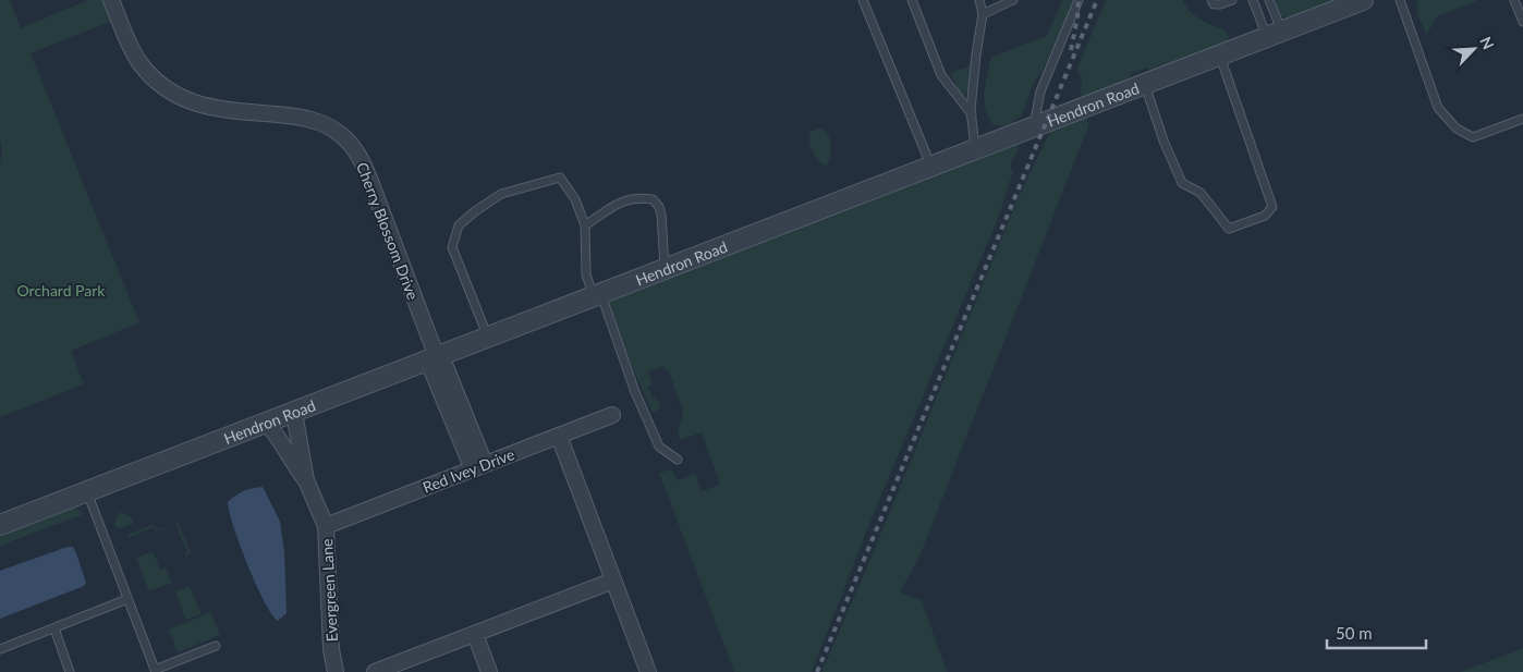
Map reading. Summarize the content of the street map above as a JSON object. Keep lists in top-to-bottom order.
{
  "streets": {
    "street": [
      "Hendron Road",
      "Cherry Blossom Drive",
      "Red Ivey Drive",
      "Evergreen Lane"
    ]
  },
  "crossings": [
    ["Hendron Road", "Cherry Blossom Drive"],
    ["Hendron Road", "Evergreen Lane"],
    ["Cherry Blossom Drive", "Red Ivey Drive"],
    ["Red Ivey Drive", "Evergreen Lane"]
  ],
  "parks": ["Orchard Park"],
  "scale_bar": "50 m",
  "north": "top right"
}
